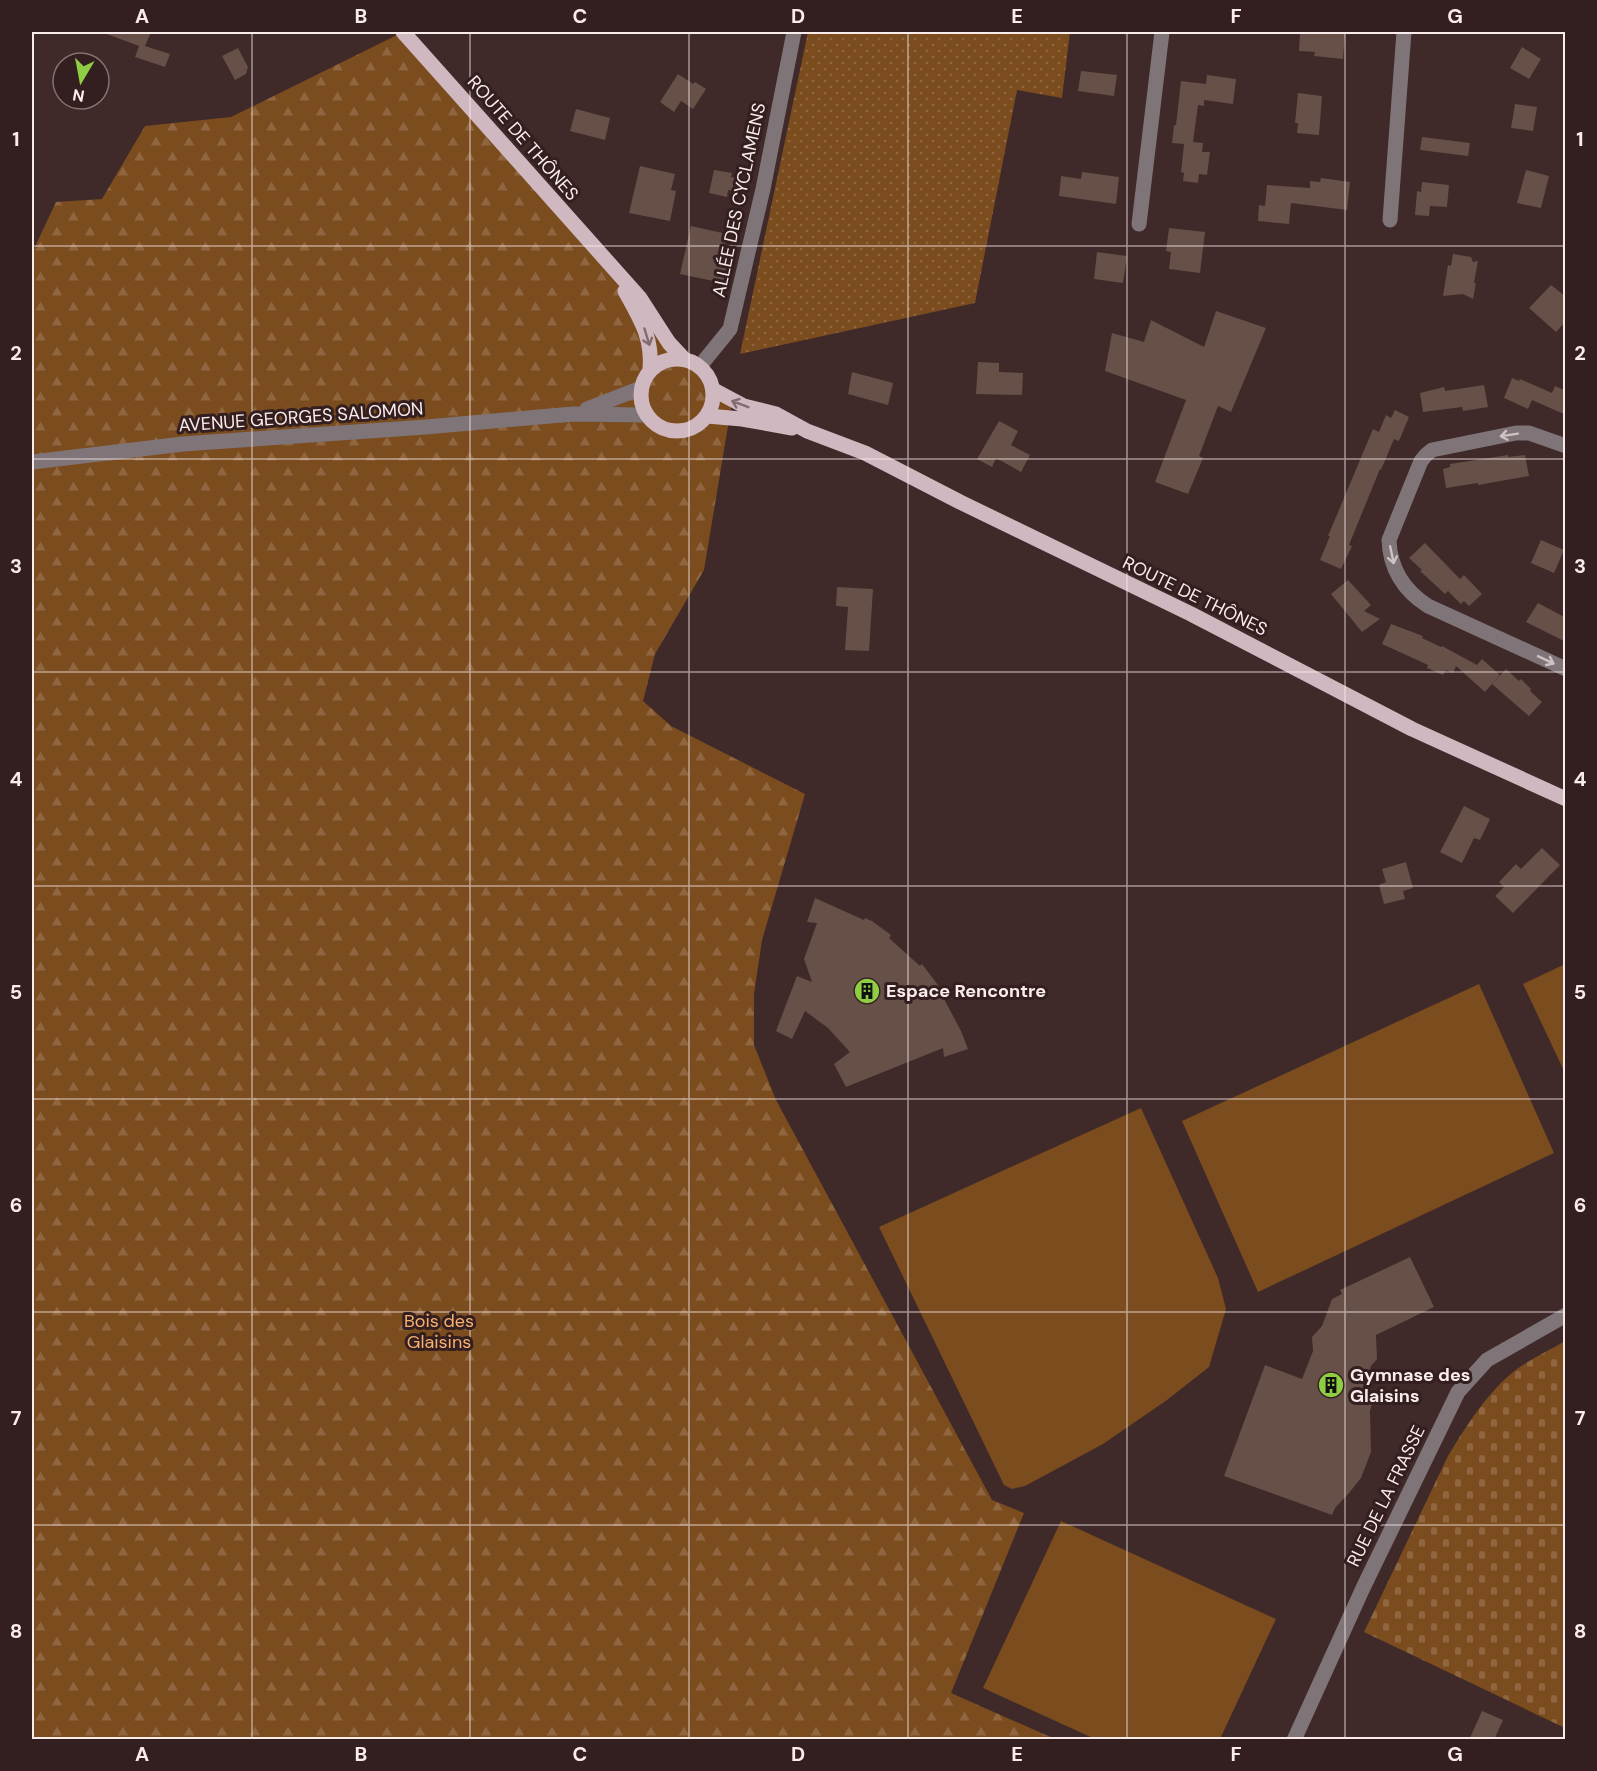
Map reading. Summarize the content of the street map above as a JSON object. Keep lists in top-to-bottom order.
{
  "streets": {
    "main road": ["ROUTE DE THÔNES"],
    "street": ["ALLÉE DES CYCLAMENS", "AVENUE GEORGES SALOMON", "RUE DE LA FRASSE"]
  },
  "crossings": [
    ["ROUTE DE THÔNES", "ALLÉE DES CYCLAMENS"],
    ["ROUTE DE THÔNES", "AVENUE GEORGES SALOMON"],
    ["ALLÉE DES CYCLAMENS", "AVENUE GEORGES SALOMON"]
  ],
  "parks": ["Bois des Glaisins"],
  "places": {
    "building": ["Espace Rencontre", "Gymnase des Glaisins"]
  },
  "north": "bottom",
  "grid": {
    "columns": [
      "A",
      "B",
      "C",
      "D",
      "E",
      "F",
      "G"
    ],
    "rows": [
      "1",
      "2",
      "3",
      "4",
      "5",
      "6",
      "7",
      "8"
    ]
  }
}
